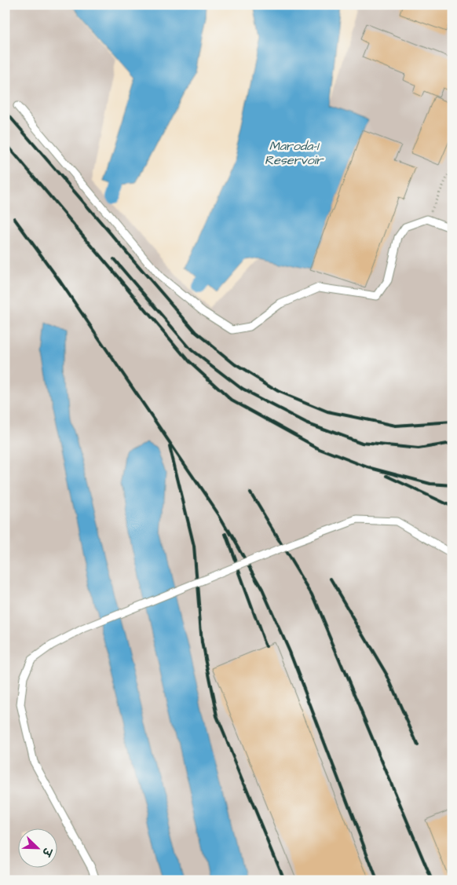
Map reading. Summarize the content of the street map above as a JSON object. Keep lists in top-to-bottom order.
{
  "water": ["Maroda-1 Reservoir"],
  "north": "bottom right"
}
